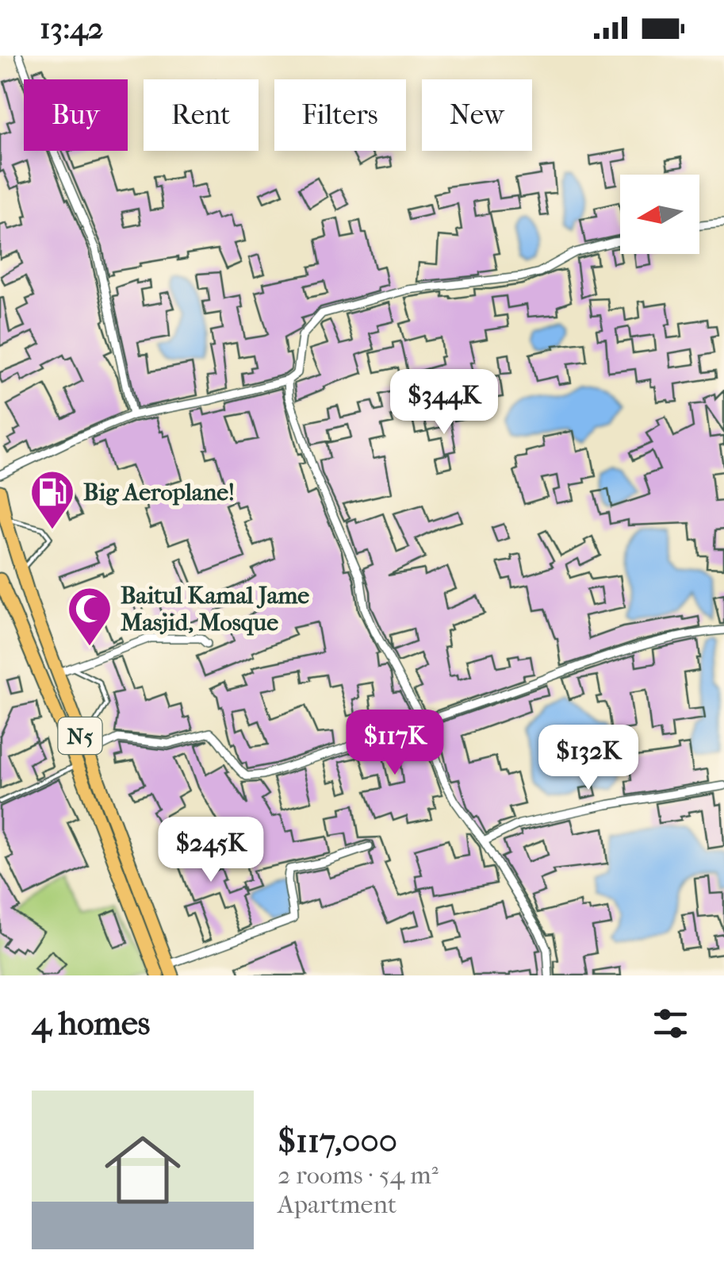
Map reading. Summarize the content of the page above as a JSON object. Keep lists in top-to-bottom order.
{
  "streets": {
    "highway": ["N5"]
  },
  "places": {
    "fuel station": ["Big Aeroplane!"],
    "mosque": ["Baitul Kamal Jame Masjid, Mosque"]
  },
  "north": "left",
  "page": {
    "status": "13:42",
    "chip": [
      "Buy",
      "Rent",
      "Filters",
      "New"
    ],
    "price": [
      "$344K",
      "$117K",
      "$132K",
      "$245K"
    ],
    "heading": "4 homes",
    "list": [
      {
        "name": "$117,000",
        "note": "2 rooms · 54 m² · Apartment"
      }
    ]
  }
}
